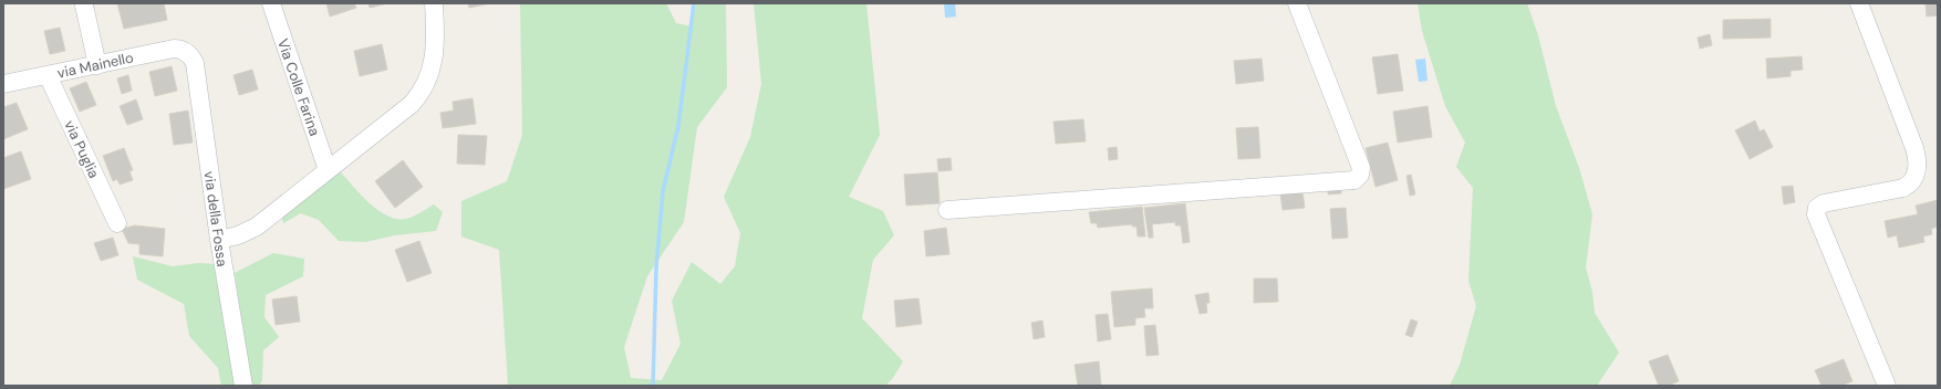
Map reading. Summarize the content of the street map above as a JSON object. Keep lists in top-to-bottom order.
{
  "streets": {
    "street": [
      "via Mainello",
      "Via Colle Farina",
      "via Puglia",
      "via della Fossa"
    ]
  },
  "crossings": [
    ["via Mainello", "via Puglia"],
    ["via Mainello", "via della Fossa"]
  ]
}
